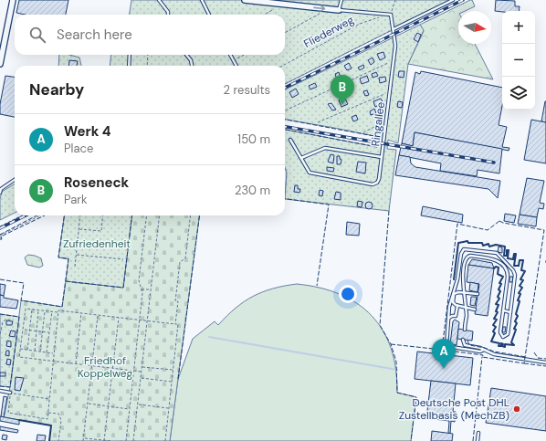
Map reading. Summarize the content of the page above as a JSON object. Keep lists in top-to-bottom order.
{
  "streets": {
    "lane": ["Ringallee"],
    "path": ["Fliederweg"]
  },
  "crossings": [
    ["Fliederweg", "Ringallee"]
  ],
  "parks": ["Zufriedenheit", "Friedhof Koppelweg"],
  "places": ["Deutsche Post DHL Zustellbasis (MechZB)"],
  "north": "right",
  "page": {
    "map_buttons": ["+", "−"],
    "search": "Search here",
    "heading": ["Nearby", "2 results"],
    "pins": ["B", "A"],
    "list": [
      {
        "mark": "A",
        "name": "Werk 4",
        "note": "Place",
        "value": "150 m"
      },
      {
        "mark": "B",
        "name": "Roseneck",
        "note": "Park",
        "value": "230 m"
      }
    ]
  }
}
